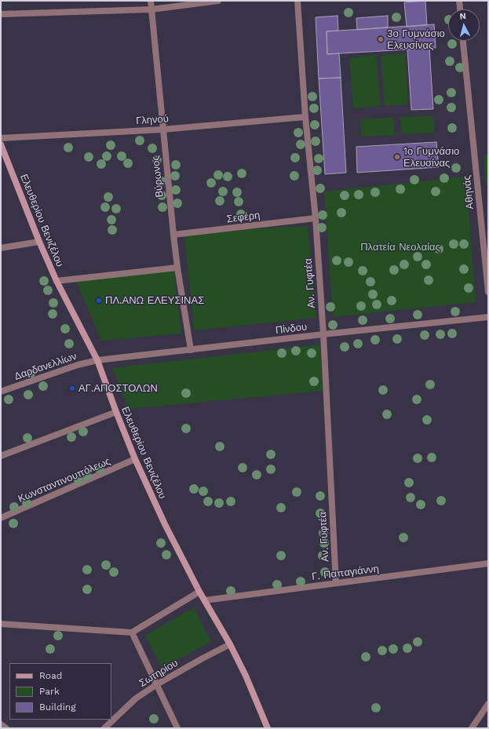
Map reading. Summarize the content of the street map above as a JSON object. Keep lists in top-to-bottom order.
{
  "streets": {
    "main road": ["Ελευθερίου Βενιζέλου"],
    "street": [
      "Γληνού",
      "Βύρωνος",
      "Αθηνάς",
      "Σεφέρη",
      "Αν. Γυφτέα",
      "Πίνδου",
      "Δαρδανελλίων",
      "Κωνσταντινουπόλεως",
      "Γ. Παπαγιάννη",
      "Σωτηρίου"
    ]
  },
  "crossings": [
    ["Γληνού", "Βύρωνος"],
    ["Γληνού", "Αν. Γυφτέα"],
    ["Βύρωνος", "Σεφέρη"],
    ["Βύρωνος", "Πίνδου"],
    ["Σεφέρη", "Αν. Γυφτέα"],
    ["Ελευθερίου Βενιζέλου", "Πίνδου"],
    ["Ελευθερίου Βενιζέλου", "Δαρδανελλίων"],
    ["Ελευθερίου Βενιζέλου", "Κωνσταντινουπόλεως"],
    ["Ελευθερίου Βενιζέλου", "Γ. Παπαγιάννη"],
    ["Ελευθερίου Βενιζέλου", "Σωτηρίου"],
    ["Αν. Γυφτέα", "Πίνδου"],
    ["Αν. Γυφτέα", "Γ. Παπαγιάννη"],
    ["Πίνδου", "Δαρδανελλίων"]
  ],
  "parks": ["Πλατεία Νεολαίας"],
  "places": [
    "3ο Γυμνάσιο Ελευσίνας",
    "1ο Γυμνάσιο Ελευσίνας",
    "ΠΛ.ΑΝΩ ΕΛΕΥΣΙΝΑΣ",
    "ΑΓ.ΑΠΟΣΤΟΛΩΝ"
  ],
  "legend": ["Road", "Park", "Building"],
  "north": "top"
}
